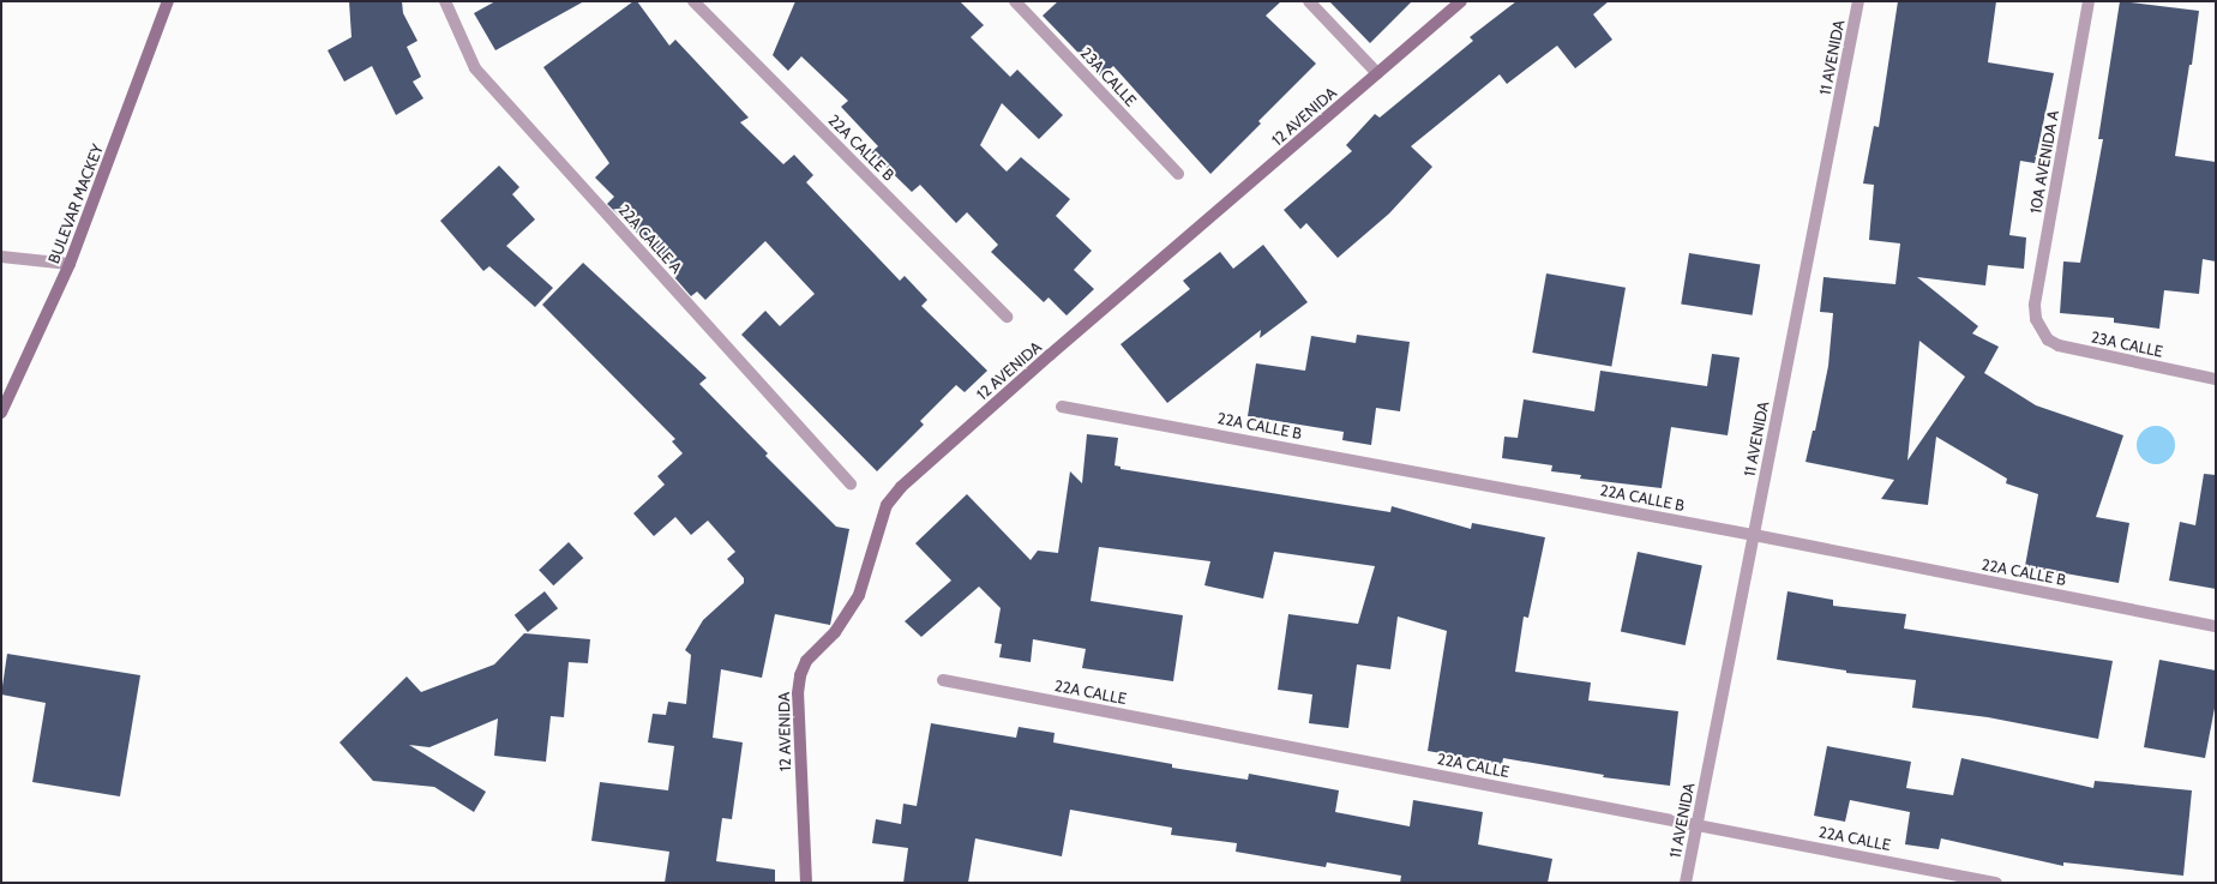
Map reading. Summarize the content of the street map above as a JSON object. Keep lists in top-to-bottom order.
{
  "streets": {
    "street": [
      "11 AVENIDA",
      "23A CALLE",
      "12 AVENIDA",
      "22A CALLE B",
      "10A AVENIDA A",
      "BULEVAR MACKEY",
      "22A CALLE A",
      "22A CALLE"
    ]
  },
  "crossings": [
    ["11 AVENIDA", "22A CALLE B"],
    ["11 AVENIDA", "22A CALLE"],
    ["23A CALLE", "10A AVENIDA A"]
  ]
}
